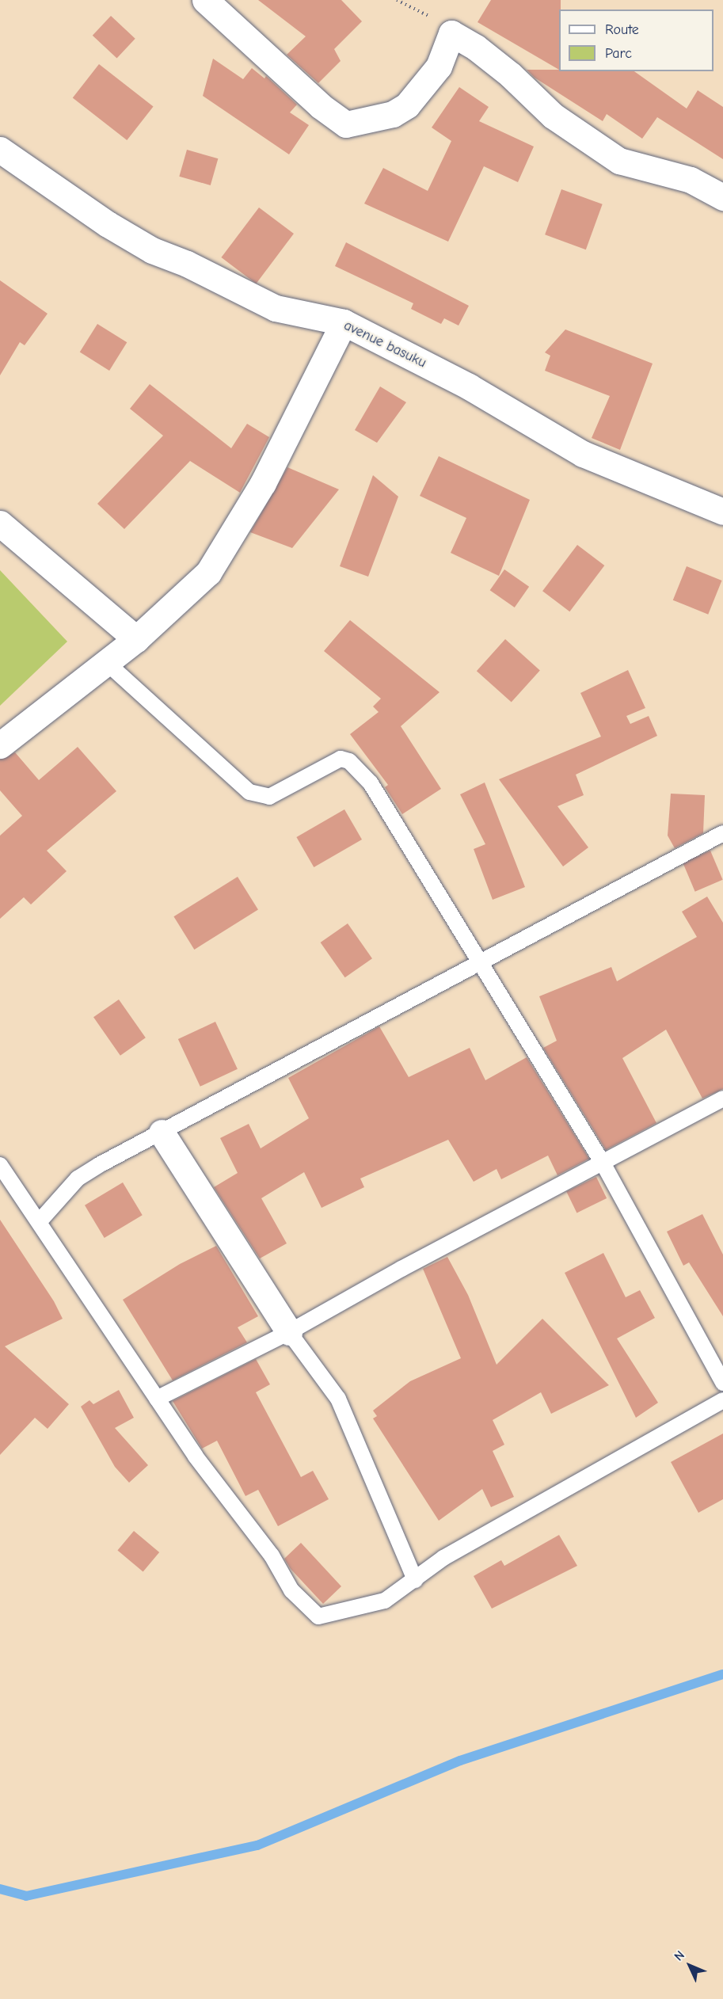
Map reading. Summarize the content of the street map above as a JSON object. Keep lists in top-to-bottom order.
{
  "streets": {
    "street": ["avenue basuku"]
  },
  "legend": ["Route", "Parc"],
  "north": "top left"
}
